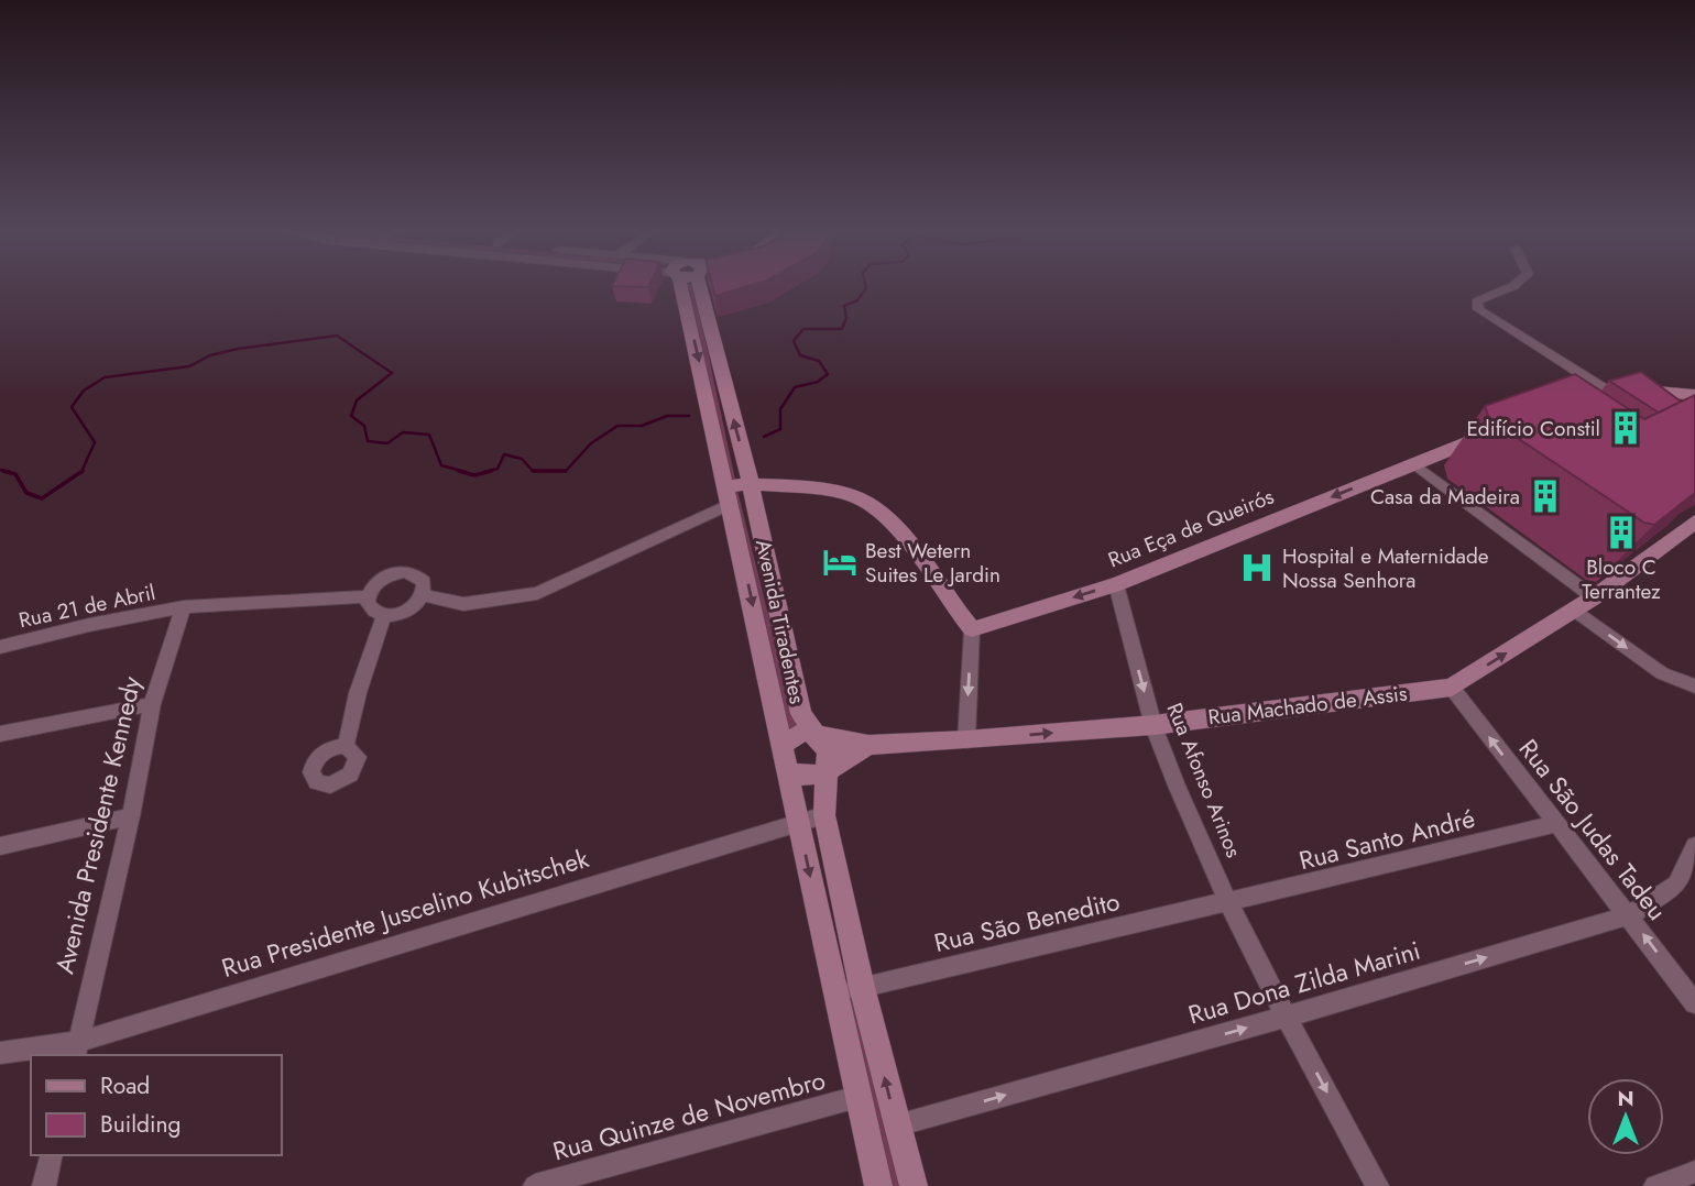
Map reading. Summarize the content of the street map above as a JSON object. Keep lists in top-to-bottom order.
{
  "streets": {
    "main road": ["Rua Eça de Queirós", "Avenida Tiradentes", "Rua Machado de Assis"],
    "street": [
      "Rua 21 de Abril",
      "Rua Afonso Arinos",
      "Avenida Presidente Kennedy",
      "Rua São Judas Tadeu",
      "Rua Santo André",
      "Rua Presidente Juscelino Kubitschek",
      "Rua São Benedito",
      "Rua Dona Zilda Marini",
      "Rua Quinze de Novembro"
    ]
  },
  "crossings": [
    ["Rua Eça de Queirós", "Rua Afonso Arinos"],
    ["Rua 21 de Abril", "Avenida Presidente Kennedy"],
    ["Avenida Tiradentes", "Rua Machado de Assis"],
    ["Avenida Tiradentes", "Rua Presidente Juscelino Kubitschek"],
    ["Avenida Tiradentes", "Rua São Benedito"],
    ["Avenida Tiradentes", "Rua Dona Zilda Marini"],
    ["Avenida Tiradentes", "Rua Quinze de Novembro"],
    ["Rua Machado de Assis", "Rua Afonso Arinos"],
    ["Rua Machado de Assis", "Rua São Judas Tadeu"],
    ["Rua Afonso Arinos", "Rua Santo André"],
    ["Rua Afonso Arinos", "Rua São Benedito"],
    ["Rua Afonso Arinos", "Rua Dona Zilda Marini"],
    ["Avenida Presidente Kennedy", "Rua Presidente Juscelino Kubitschek"],
    ["Rua São Judas Tadeu", "Rua Santo André"],
    ["Rua São Judas Tadeu", "Rua Dona Zilda Marini"],
    ["Rua Santo André", "Rua São Benedito"]
  ],
  "one_way": [
    "Rua Eça de Queirós",
    "Rua Afonso Arinos",
    "Rua São Judas Tadeu",
    "Rua Dona Zilda Marini"
  ],
  "places": {
    "building": ["Edifício Constil", "Casa da Madeira", "Bloco C Terrantez"],
    "hotel": ["Best Wetern Suites Le Jardin"],
    "hospital": ["Hospital e Maternidade Nossa Senhora"]
  },
  "legend": ["Road", "Building"],
  "north": "top"
}
